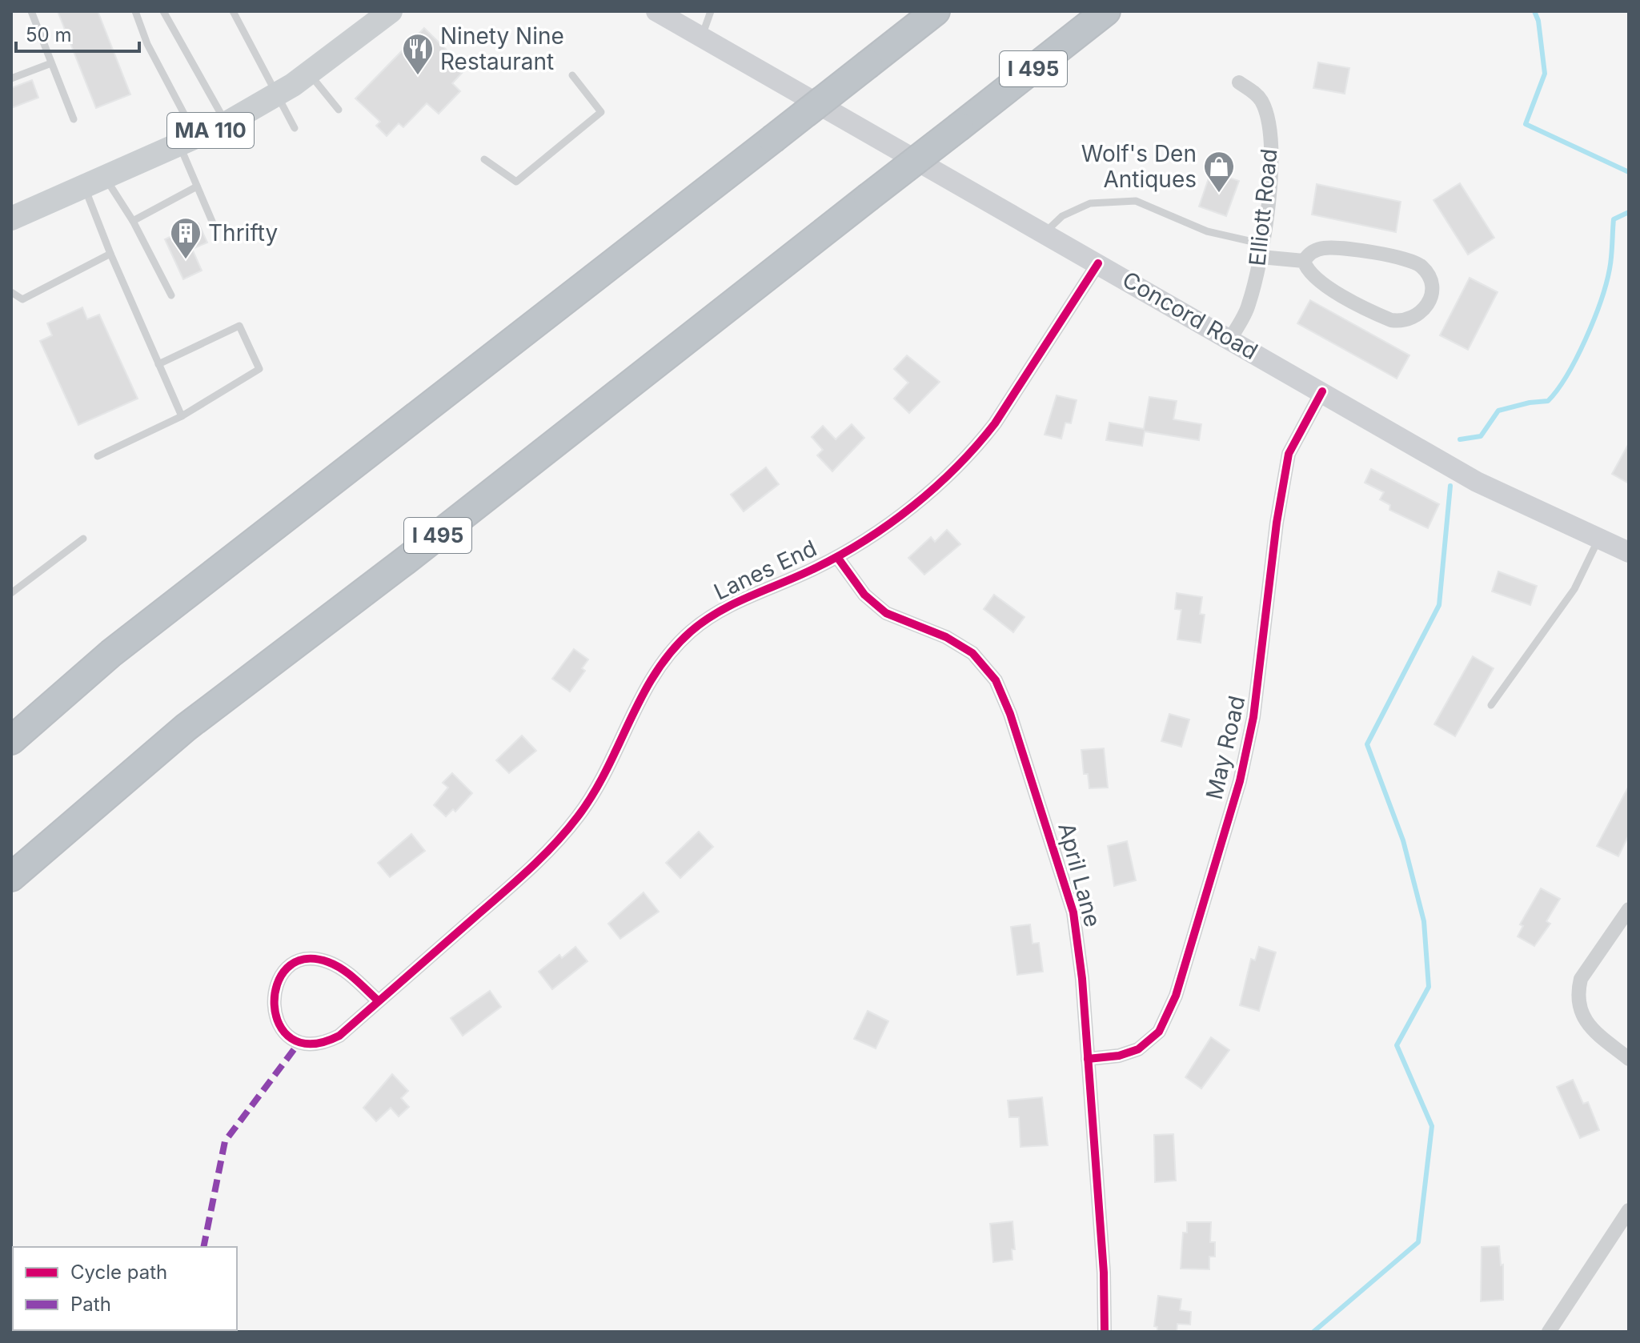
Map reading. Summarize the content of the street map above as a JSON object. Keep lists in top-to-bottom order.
{
  "streets": {
    "highway": ["I 495"],
    "main road": ["MA 110", "Concord Road"],
    "street": [
      "Elliott Road",
      "Lanes End",
      "May Road",
      "April Lane"
    ]
  },
  "crossings": [
    ["Elliott Road", "Concord Road"],
    ["Concord Road", "Lanes End"],
    ["Concord Road", "May Road"],
    ["Lanes End", "April Lane"],
    ["May Road", "April Lane"]
  ],
  "places": {
    "restaurant": ["Ninety Nine Restaurant"],
    "shop": ["Wolf's Den Antiques"],
    "building": ["Thrifty"]
  },
  "legend": ["Cycle path", "Path"],
  "scale_bar": "50 m"
}
